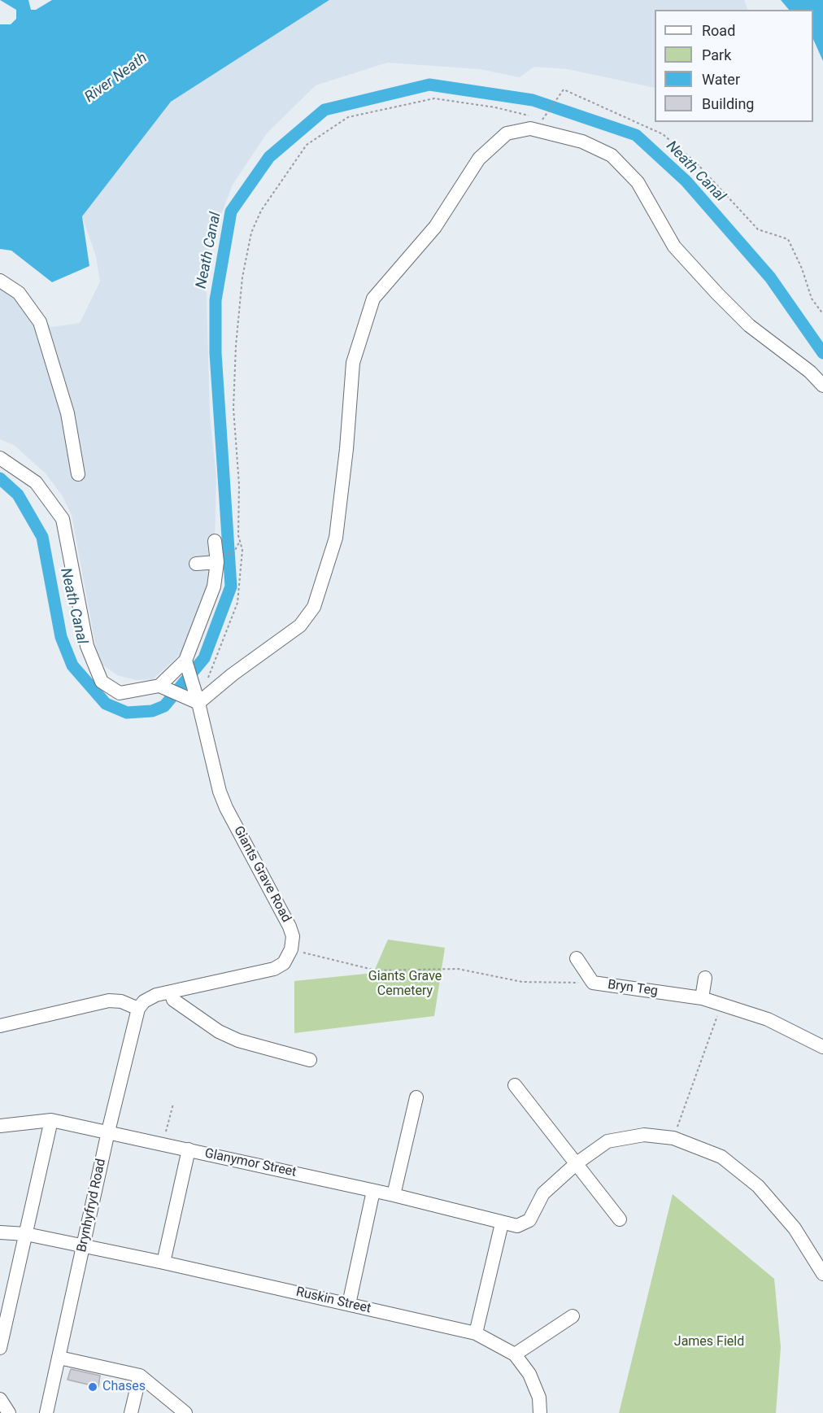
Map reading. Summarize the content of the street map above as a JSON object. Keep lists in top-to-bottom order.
{
  "streets": {
    "street": [
      "Giants Grave Road",
      "Bryn Teg",
      "Glanymor Street",
      "Brynhyfryd Road",
      "Ruskin Street"
    ]
  },
  "crossings": [
    ["Glanymor Street", "Brynhyfryd Road"],
    ["Brynhyfryd Road", "Ruskin Street"]
  ],
  "water": ["River Neath", "Neath Canal"],
  "parks": ["Giants Grave Cemetery", "James Field"],
  "places": ["Chases"],
  "legend": [
    "Road",
    "Park",
    "Water",
    "Building"
  ]
}
